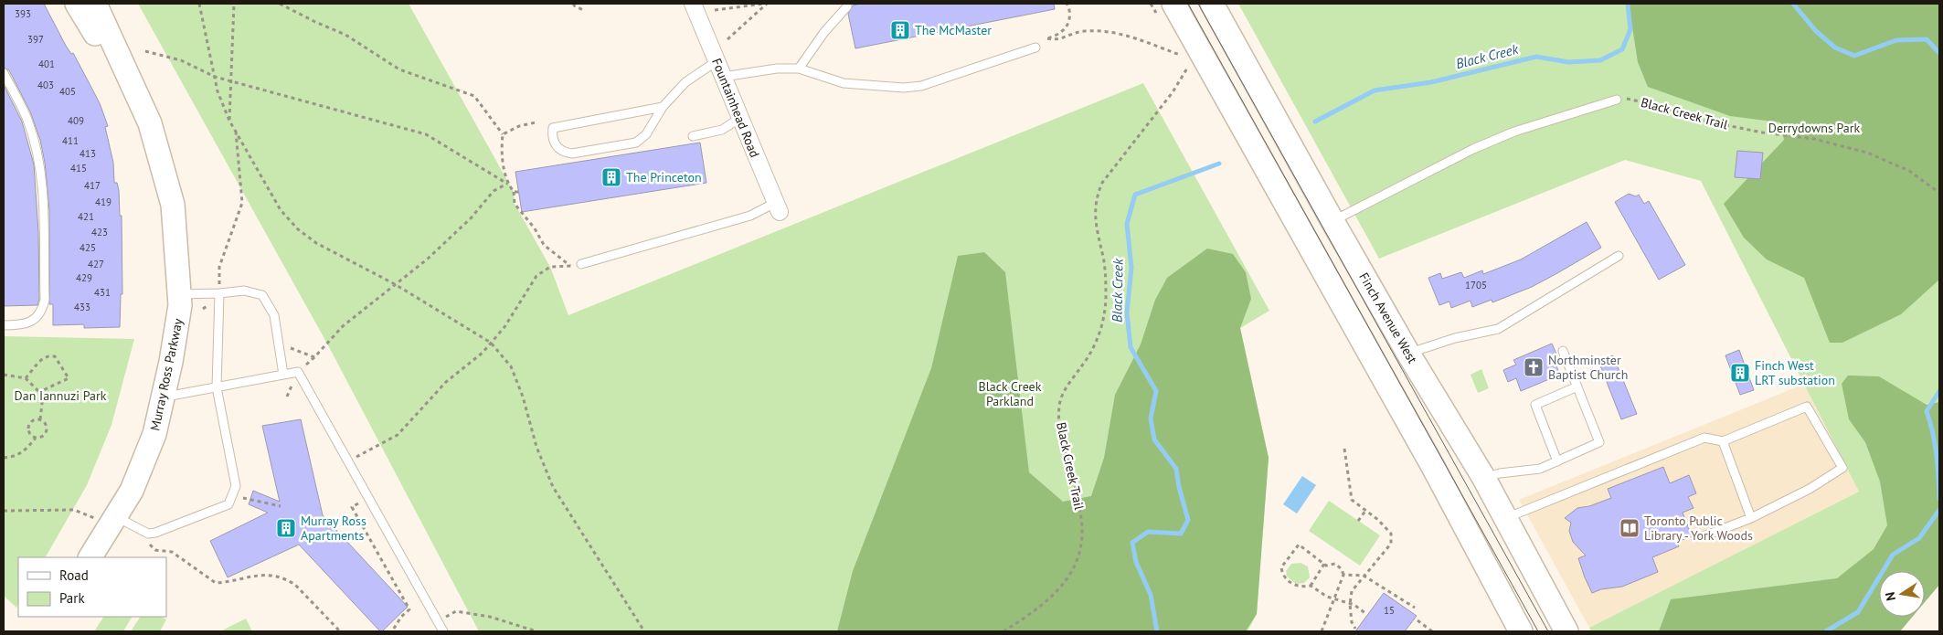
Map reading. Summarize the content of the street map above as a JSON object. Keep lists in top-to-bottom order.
{
  "streets": {
    "main road": ["Finch Avenue West", "Murray Ross Parkway"],
    "street": ["Fountainhead Road"],
    "path": ["Black Creek Trail"]
  },
  "water": ["Black Creek"],
  "parks": ["Derrydowns Park", "Black Creek Parkland", "Dan Iannuzi Park"],
  "places": {
    "building": [
      "The McMaster",
      "The Princeton",
      "Finch West LRT substation",
      "Murray Ross Apartments"
    ],
    "church": ["Northminster Baptist Church"],
    "library": ["Toronto Public Library - York Woods"]
  },
  "house_numbers": [
    "393",
    "397",
    "401",
    "403",
    "405",
    "409",
    "411",
    "413",
    "415",
    "417",
    "419",
    "421",
    "423",
    "425",
    "427",
    "429",
    "1705",
    "431",
    "433",
    "15"
  ],
  "legend": ["Road", "Park"],
  "north": "left"
}
